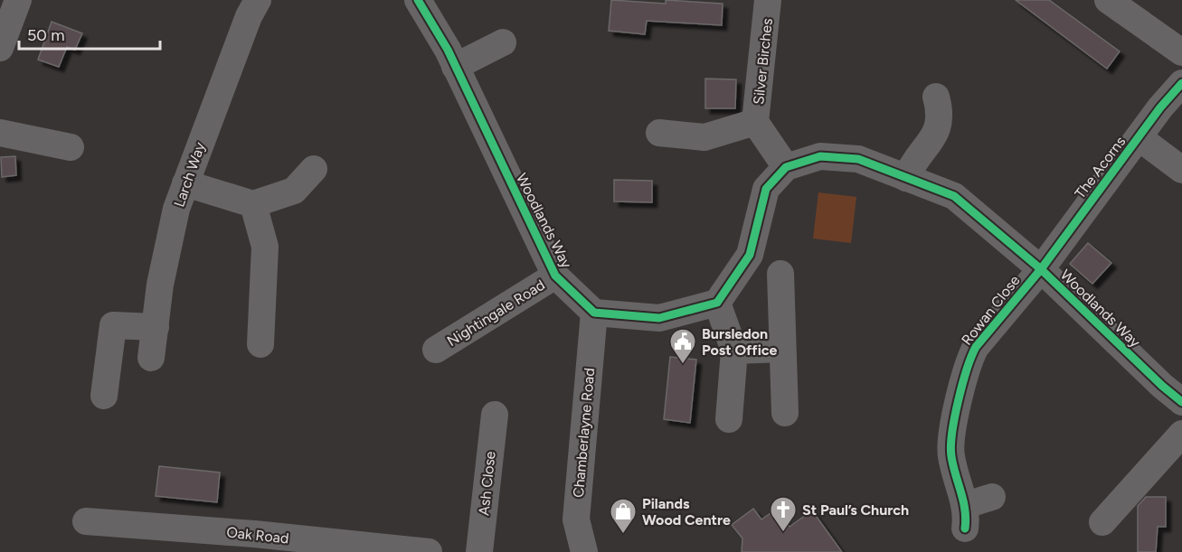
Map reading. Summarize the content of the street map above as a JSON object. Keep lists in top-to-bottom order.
{
  "streets": {
    "street": [
      "Silver Birches",
      "The Acorns",
      "Larch Way",
      "Woodlands Way",
      "Rowan Close",
      "Nightingale Road",
      "Chamberlayne Road",
      "Ash Close",
      "Oak Road"
    ]
  },
  "crossings": [
    ["Silver Birches", "Woodlands Way"],
    ["The Acorns", "Woodlands Way"],
    ["The Acorns", "Rowan Close"],
    ["Woodlands Way", "Rowan Close"],
    ["Woodlands Way", "Nightingale Road"],
    ["Woodlands Way", "Chamberlayne Road"]
  ],
  "places": {
    "public building": ["Bursledon Post Office"],
    "church": ["St Paul’s Church"],
    "shop": ["Pilands Wood Centre"]
  },
  "scale_bar": "50 m"
}
